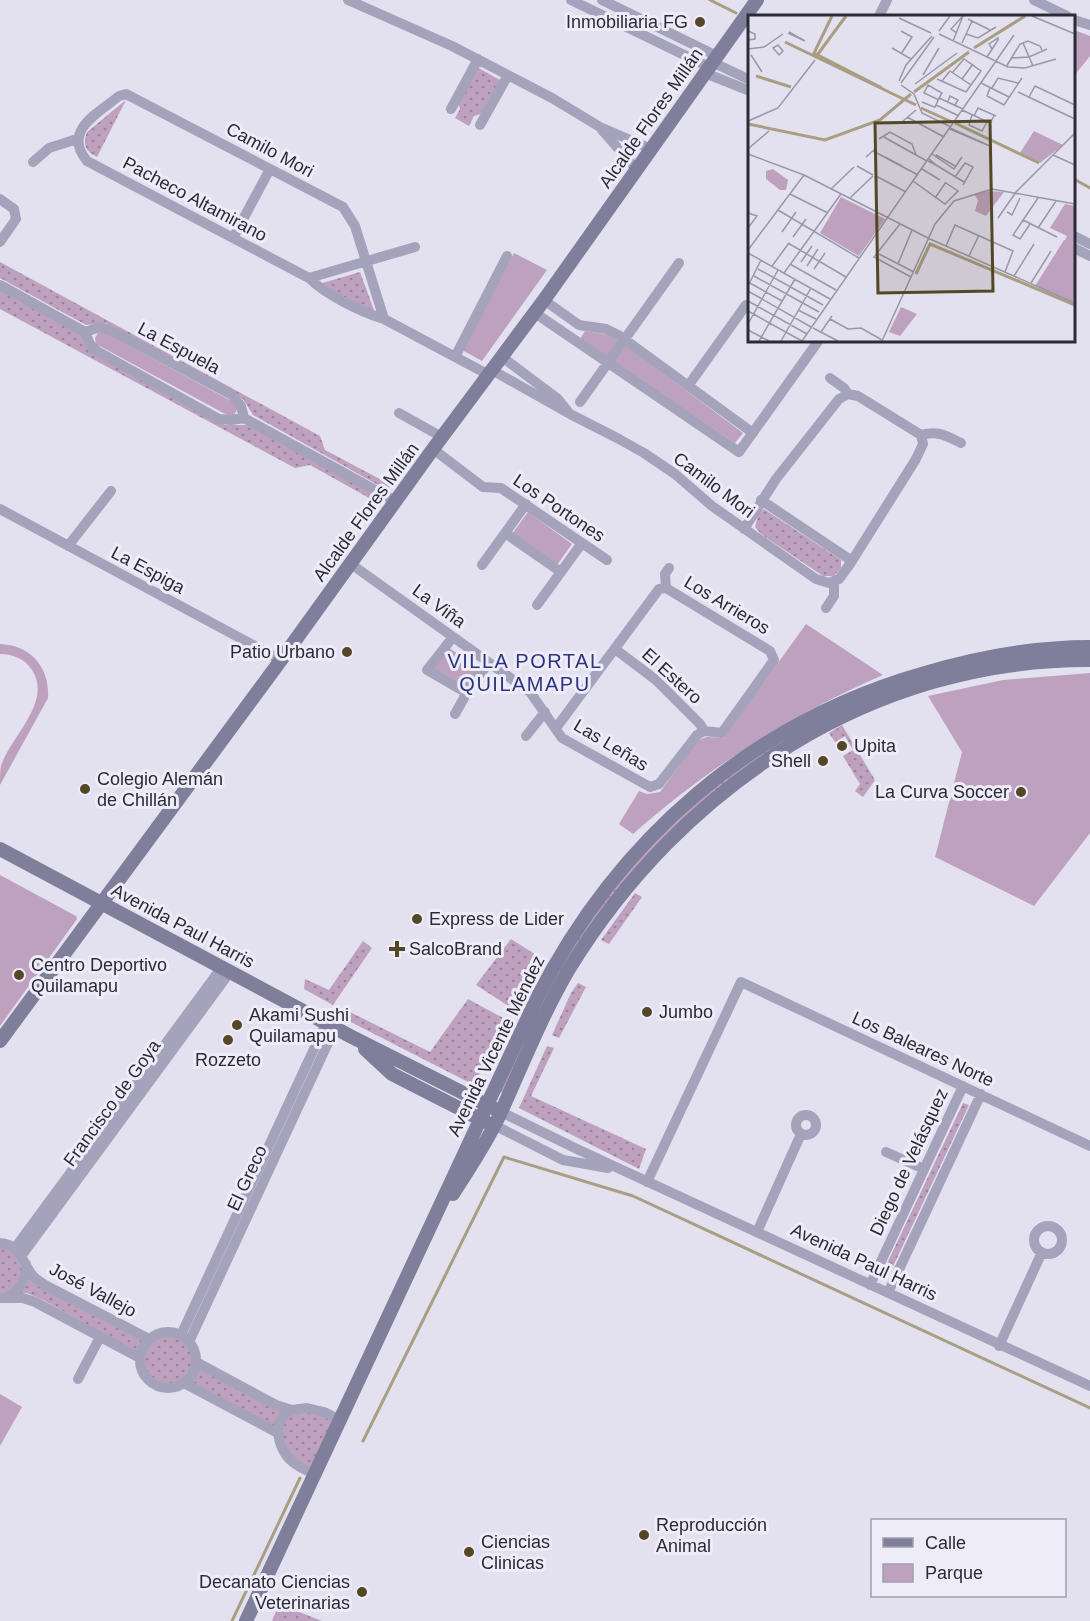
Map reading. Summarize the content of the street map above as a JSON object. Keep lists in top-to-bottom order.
{
  "streets": {
    "main road": ["Alcalde Flores Millán", "Avenida Paul Harris", "Avenida Vicente Méndez"],
    "street": [
      "Camilo Mori",
      "Pacheco Altamirano",
      "La Espuela",
      "Los Portones",
      "La Espiga",
      "Los Arrieros",
      "La Viña",
      "El Estero",
      "Las Leñas",
      "Los Baleares Norte",
      "Francisco de Goya",
      "Diego de Velásquez",
      "El Greco",
      "José Vallejo"
    ]
  },
  "crossings": [
    ["Alcalde Flores Millán", "Camilo Mori"],
    ["Alcalde Flores Millán", "La Espuela"],
    ["Alcalde Flores Millán", "Los Portones"],
    ["Alcalde Flores Millán", "La Espiga"],
    ["Alcalde Flores Millán", "La Viña"],
    ["Alcalde Flores Millán", "Avenida Paul Harris"],
    ["Camilo Mori", "Pacheco Altamirano"],
    ["Los Arrieros", "El Estero"],
    ["Los Arrieros", "Las Leñas"],
    ["La Viña", "Las Leñas"],
    ["El Estero", "Las Leñas"],
    ["Avenida Paul Harris", "Avenida Vicente Méndez"],
    ["Avenida Paul Harris", "Los Baleares Norte"],
    ["Avenida Paul Harris", "Francisco de Goya"],
    ["Avenida Paul Harris", "Diego de Velásquez"],
    ["Avenida Paul Harris", "El Greco"],
    ["Los Baleares Norte", "Diego de Velásquez"],
    ["Francisco de Goya", "José Vallejo"],
    ["El Greco", "José Vallejo"]
  ],
  "districts": ["VILLA PORTAL QUILAMAPU"],
  "places": {
    "other": [
      "Inmobiliaria FG",
      "Patio Urbano",
      "Upita",
      "Shell",
      "Colegio Alemán de Chillán",
      "La Curva Soccer",
      "Express de Lider",
      "Centro Deportivo Quilamapu",
      "Jumbo",
      "Akami Sushi Quilamapu",
      "Rozzeto",
      "Reproducción Animal",
      "Ciencias Clinicas",
      "Decanato Ciencias Veterinarias"
    ],
    "health": ["SalcoBrand"]
  },
  "legend": ["Calle", "Parque"]
}
